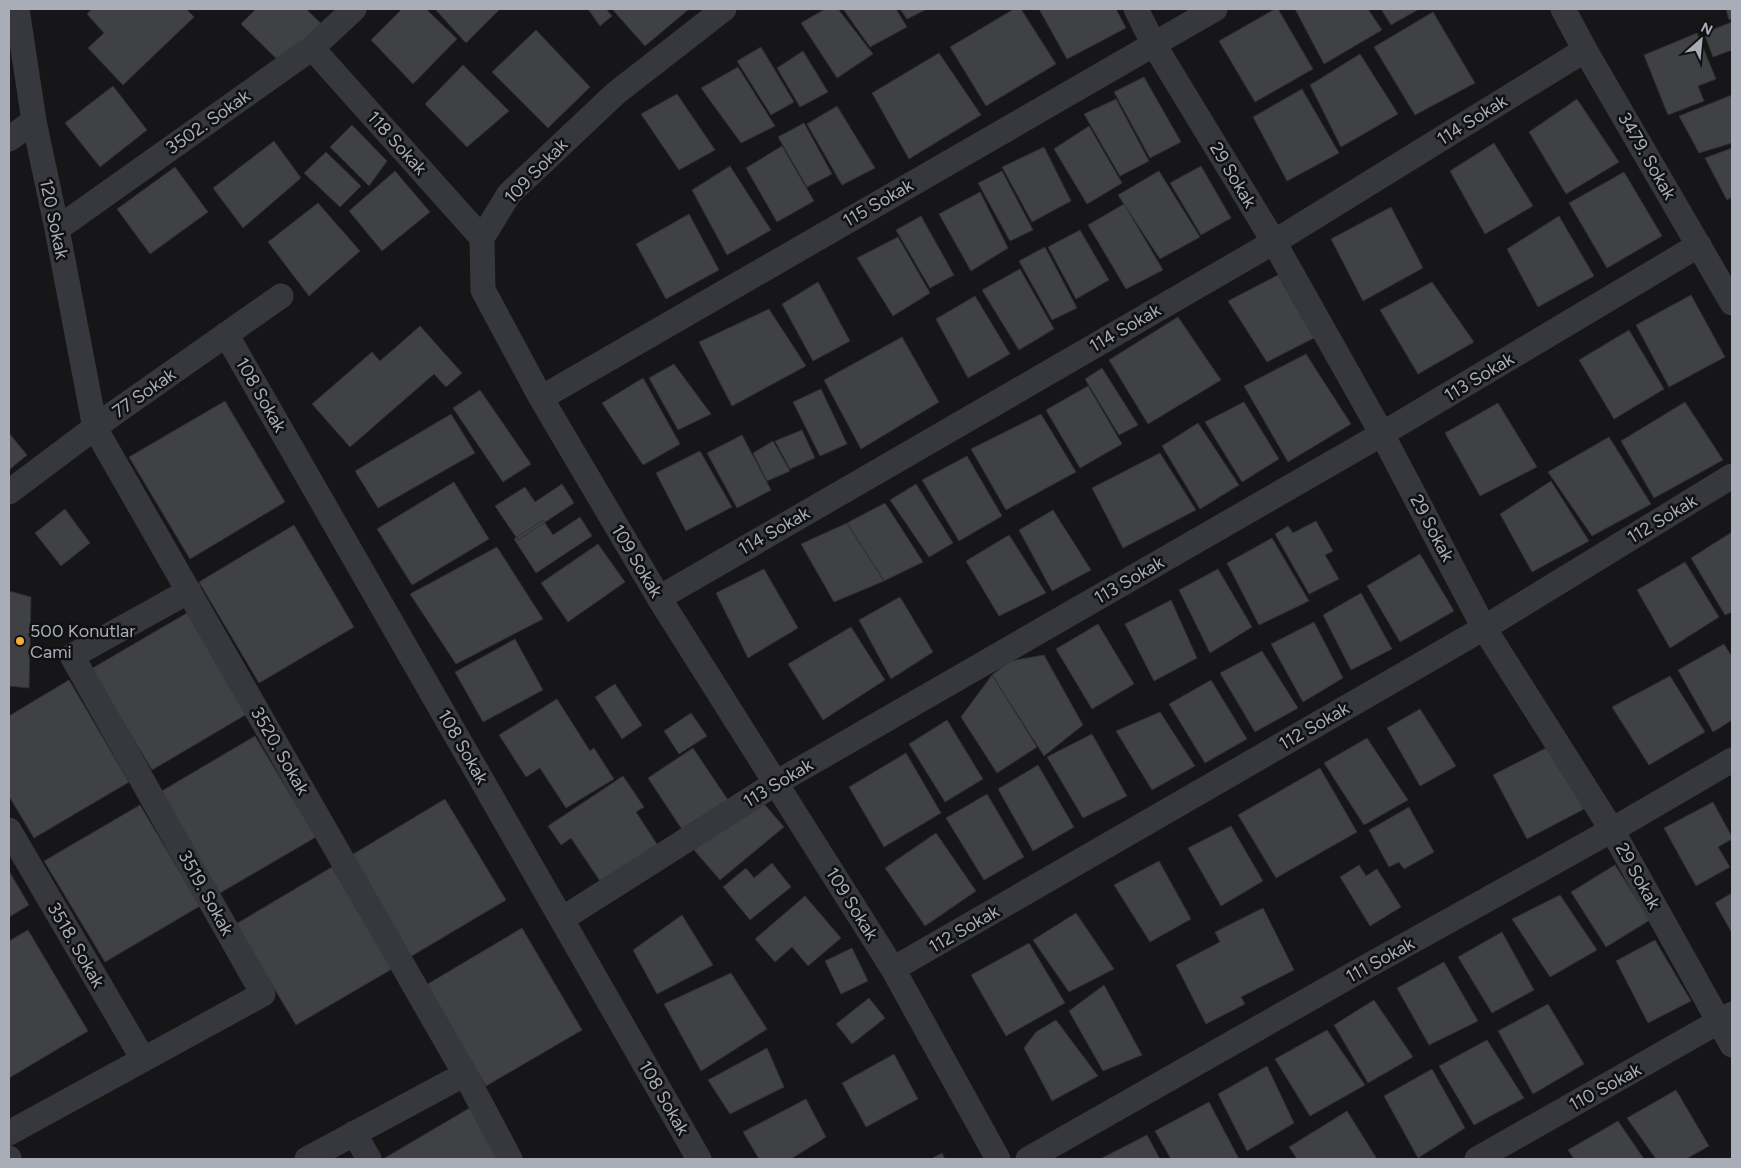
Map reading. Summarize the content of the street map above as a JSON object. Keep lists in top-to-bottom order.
{
  "streets": {
    "street": [
      "114 Sokak",
      "3502. Sokak",
      "118 Sokak",
      "3479. Sokak",
      "109 Sokak",
      "29 Sokak",
      "115 Sokak",
      "120 Sokak",
      "113 Sokak",
      "77 Sokak",
      "108 Sokak",
      "112 Sokak",
      "3520. Sokak",
      "3519. Sokak",
      "3518. Sokak",
      "111 Sokak",
      "110 Sokak"
    ]
  },
  "crossings": [
    ["114 Sokak", "3479. Sokak"],
    ["114 Sokak", "109 Sokak"],
    ["114 Sokak", "29 Sokak"],
    ["3502. Sokak", "118 Sokak"],
    ["3502. Sokak", "120 Sokak"],
    ["118 Sokak", "109 Sokak"],
    ["3479. Sokak", "113 Sokak"],
    ["109 Sokak", "115 Sokak"],
    ["109 Sokak", "113 Sokak"],
    ["109 Sokak", "112 Sokak"],
    ["29 Sokak", "115 Sokak"],
    ["29 Sokak", "113 Sokak"],
    ["29 Sokak", "112 Sokak"],
    ["29 Sokak", "111 Sokak"],
    ["29 Sokak", "110 Sokak"],
    ["120 Sokak", "77 Sokak"],
    ["120 Sokak", "3520. Sokak"],
    ["113 Sokak", "108 Sokak"],
    ["77 Sokak", "108 Sokak"],
    ["77 Sokak", "3520. Sokak"],
    ["3520. Sokak", "3519. Sokak"],
    ["3519. Sokak", "3518. Sokak"]
  ],
  "places": ["500 Konutlar Cami"],
  "north": "top right"
}
